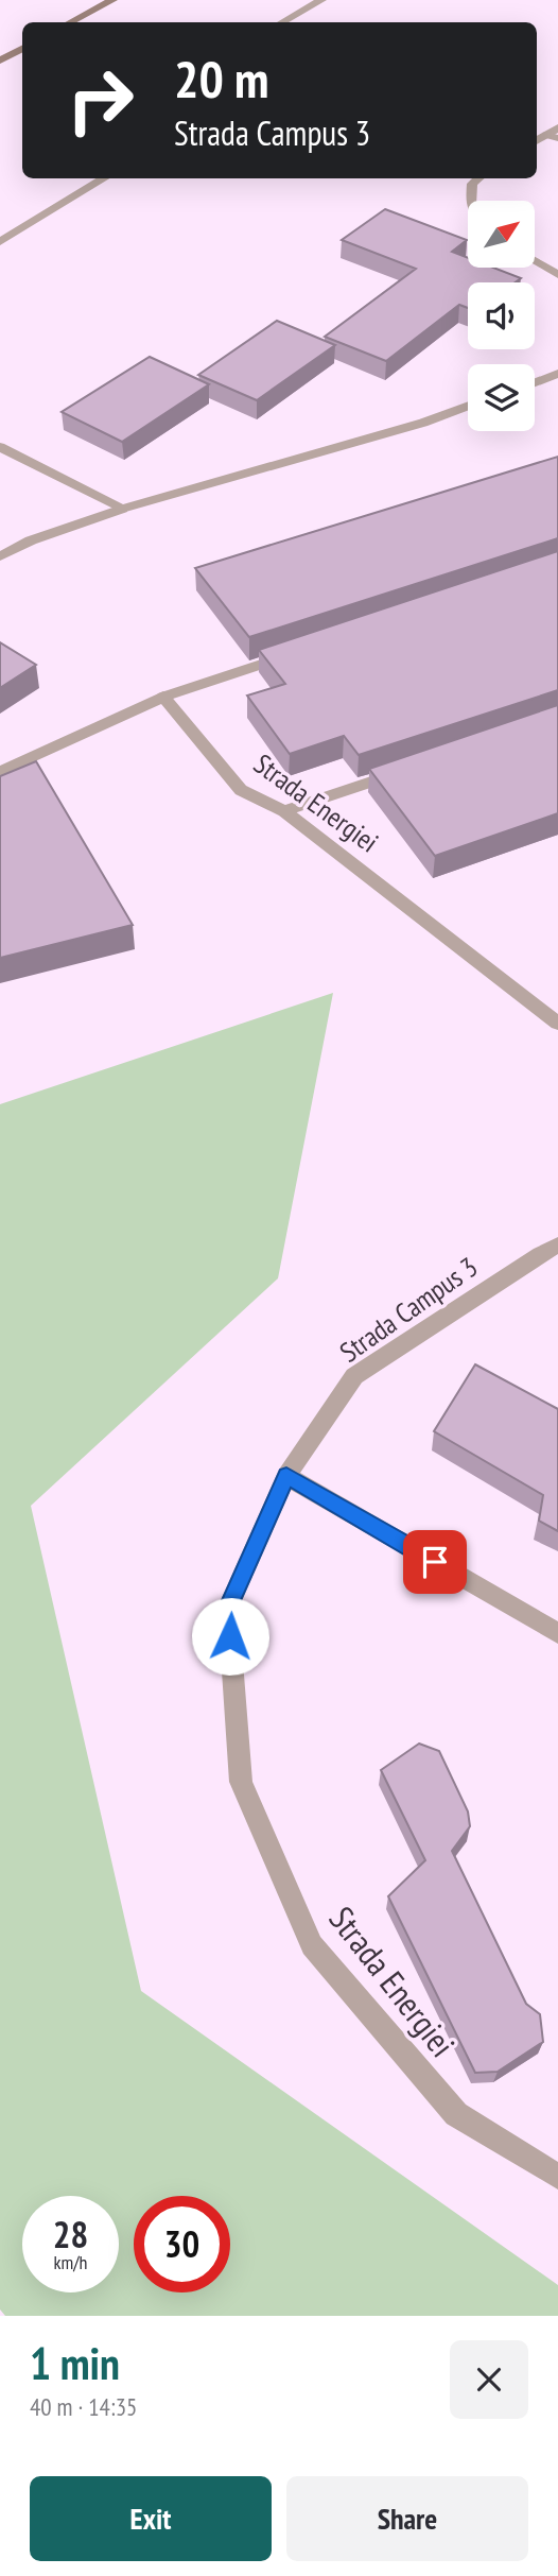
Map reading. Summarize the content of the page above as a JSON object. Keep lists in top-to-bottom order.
{
  "streets": {
    "street": ["Strada Energiei", "Strada Campus 3"]
  },
  "crossings": [
    ["Strada Energiei", "Strada Campus 3"]
  ],
  "north": "top right",
  "page": {
    "turn": ["20 m", "Strada Campus 3"],
    "speed": "28 km/h",
    "limit": "30",
    "heading": ["1 min", "40 m · 14:35"],
    "buttons": ["Exit", "Share"]
  }
}
